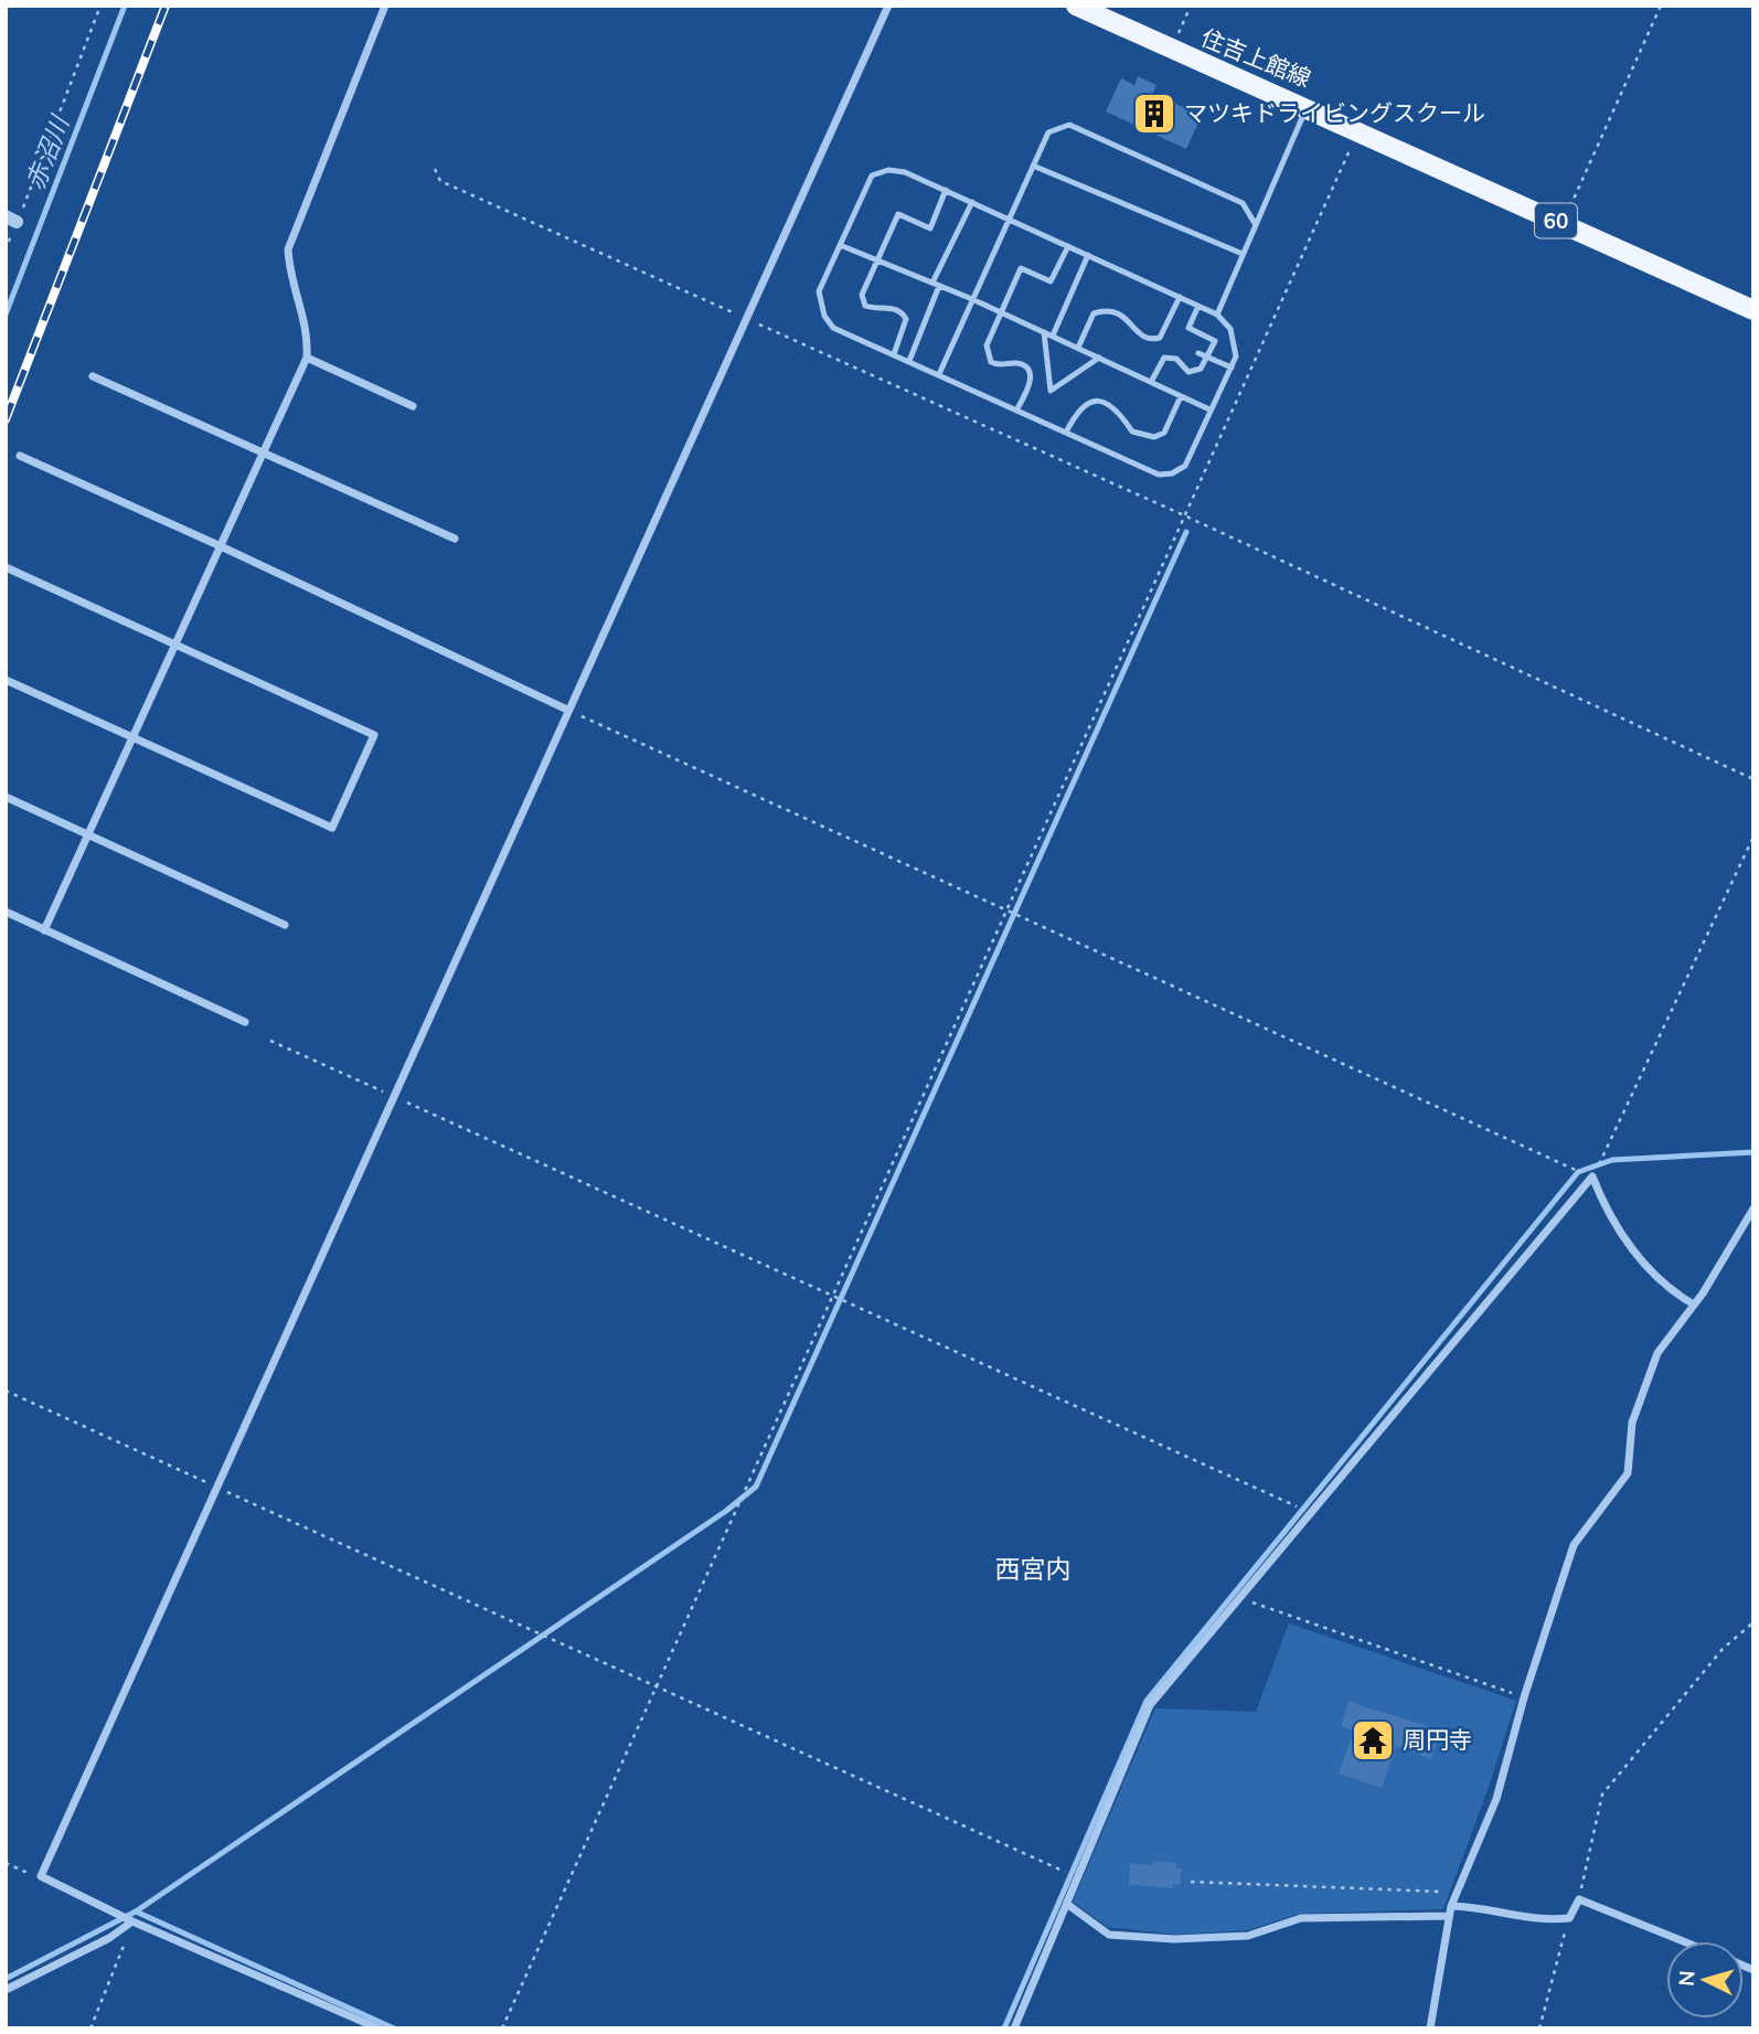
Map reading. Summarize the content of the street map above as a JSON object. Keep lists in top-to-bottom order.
{
  "streets": {
    "main road": ["住吉上館線", "60"]
  },
  "districts": ["西宮内"],
  "water": ["赤沼川"],
  "places": {
    "building": ["マツキドライビングスクール"],
    "temple": ["周円寺"]
  },
  "north": "left"
}
